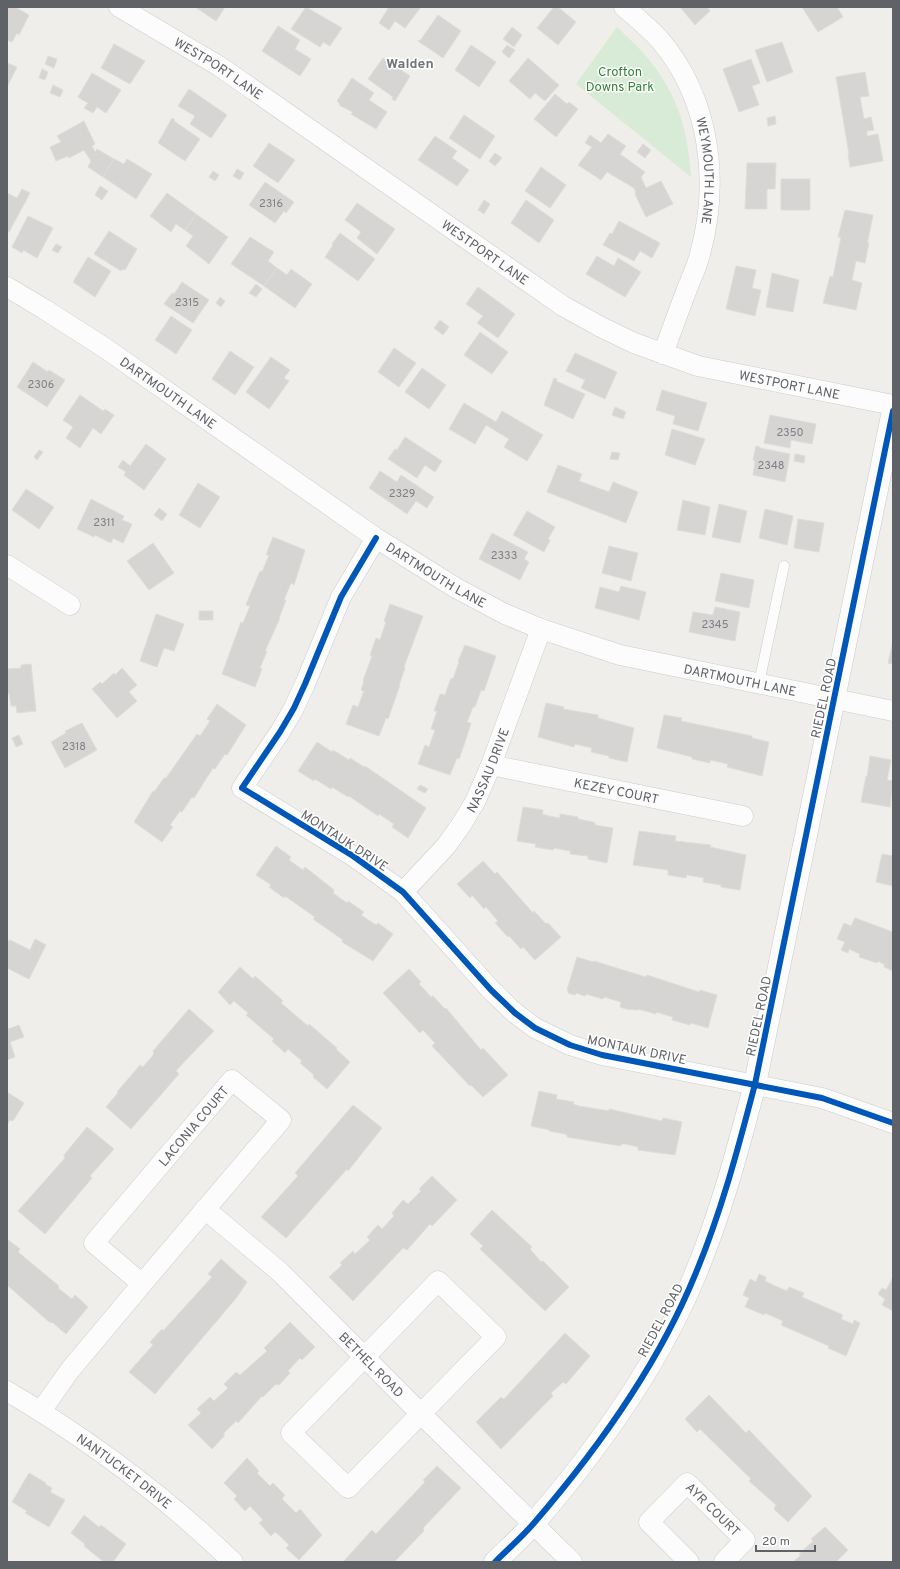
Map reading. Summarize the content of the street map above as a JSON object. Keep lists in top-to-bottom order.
{
  "streets": {
    "street": [
      "WESTPORT LANE",
      "WEYMOUTH LANE",
      "DARTMOUTH LANE",
      "RIEDEL ROAD",
      "NASSAU DRIVE",
      "KEZEY COURT",
      "MONTAUK DRIVE",
      "LACONIA COURT",
      "BETHEL ROAD",
      "NANTUCKET DRIVE",
      "AYR COURT"
    ]
  },
  "crossings": [
    ["WESTPORT LANE", "WEYMOUTH LANE"],
    ["DARTMOUTH LANE", "RIEDEL ROAD"],
    ["DARTMOUTH LANE", "NASSAU DRIVE"],
    ["DARTMOUTH LANE", "MONTAUK DRIVE"],
    ["RIEDEL ROAD", "MONTAUK DRIVE"],
    ["RIEDEL ROAD", "BETHEL ROAD"],
    ["NASSAU DRIVE", "KEZEY COURT"],
    ["NASSAU DRIVE", "MONTAUK DRIVE"],
    ["LACONIA COURT", "BETHEL ROAD"],
    ["LACONIA COURT", "NANTUCKET DRIVE"]
  ],
  "districts": ["Walden"],
  "parks": ["Crofton Downs Park"],
  "house_numbers": [
    "2316",
    "2315",
    "2306",
    "2350",
    "2348",
    "2329",
    "2311",
    "2333",
    "2345",
    "2318"
  ],
  "scale_bar": "20 m"
}
